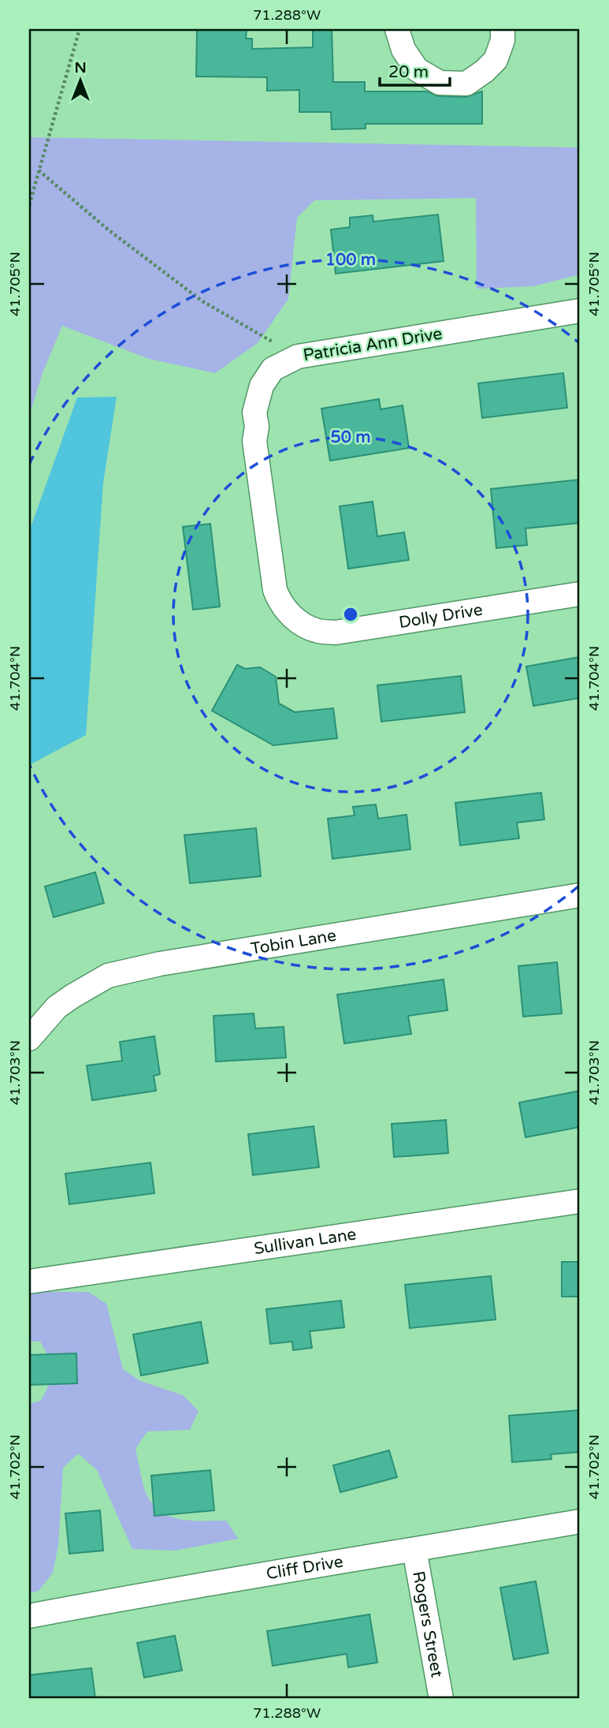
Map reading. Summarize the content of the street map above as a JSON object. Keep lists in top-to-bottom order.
{
  "streets": {
    "street": [
      "Patricia Ann Drive",
      "Dolly Drive",
      "Tobin Lane",
      "Sullivan Lane",
      "Cliff Drive",
      "Rogers Street"
    ]
  },
  "crossings": [
    ["Patricia Ann Drive", "Dolly Drive"],
    ["Cliff Drive", "Rogers Street"]
  ],
  "scale_bar": "20 m",
  "north": "top",
  "coordinates": [
    "71.288°W",
    "41.705°N",
    "41.704°N",
    "41.703°N",
    "41.702°N"
  ],
  "rings": ["100 m", "50 m"]
}
